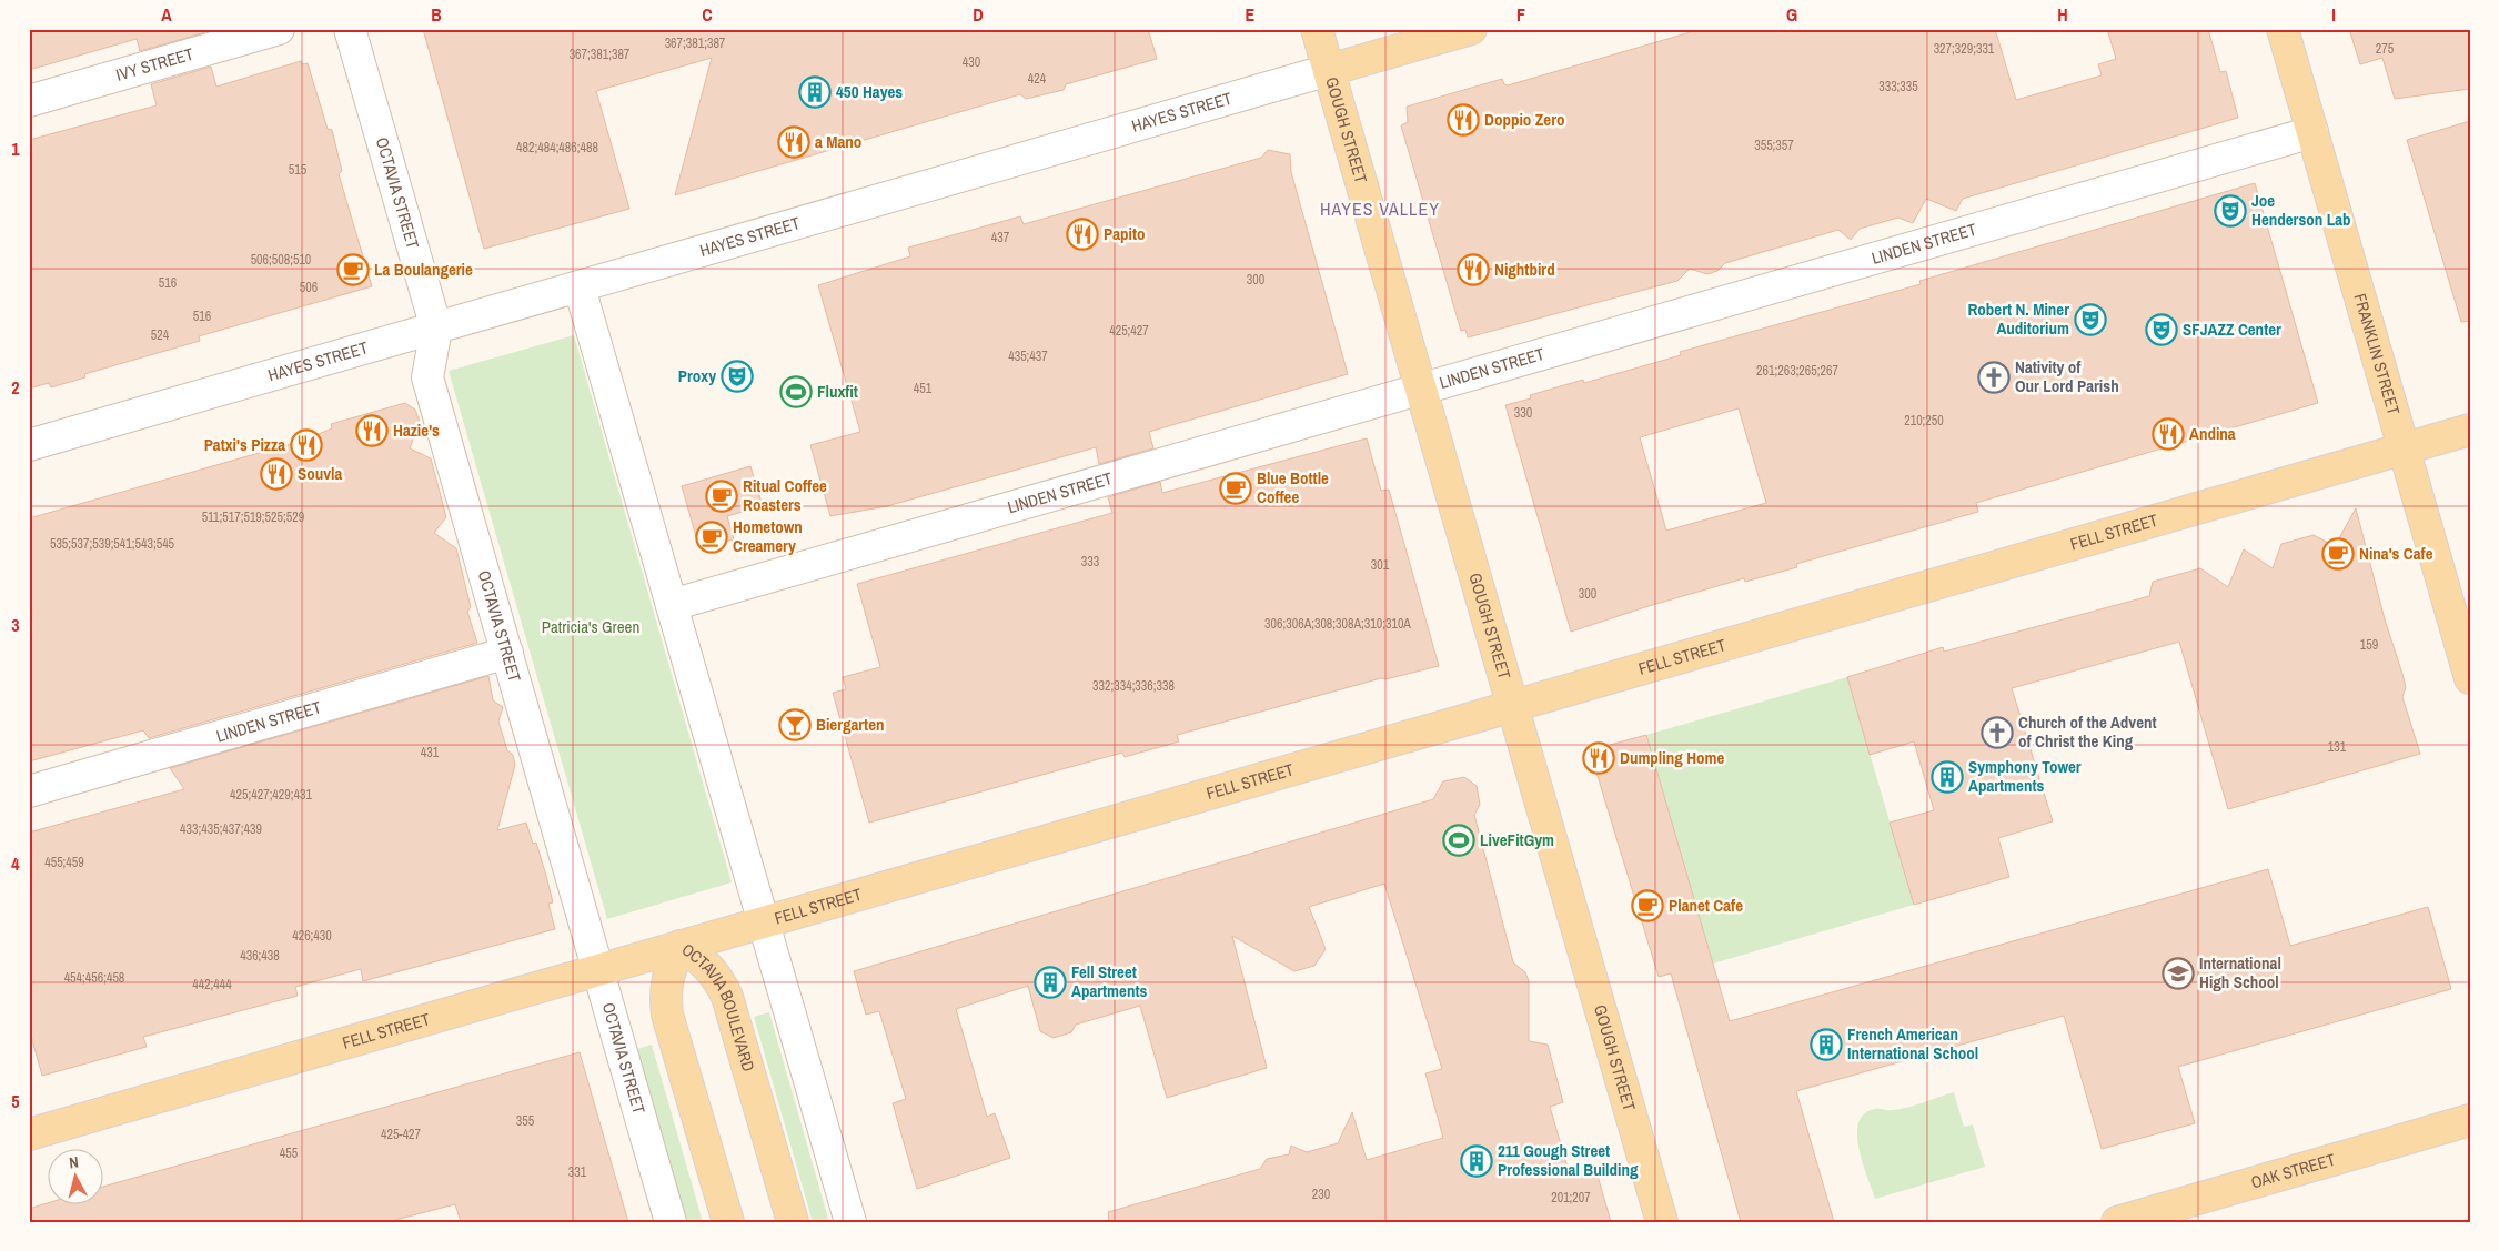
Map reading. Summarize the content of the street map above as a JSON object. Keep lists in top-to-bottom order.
{
  "streets": {
    "main road": [
      "HAYES STREET",
      "GOUGH STREET",
      "FRANKLIN STREET",
      "FELL STREET",
      "OCTAVIA BOULEVARD",
      "OAK STREET"
    ],
    "street": ["IVY STREET", "OCTAVIA STREET", "LINDEN STREET"]
  },
  "crossings": [
    ["HAYES STREET", "GOUGH STREET"],
    ["HAYES STREET", "OCTAVIA STREET"],
    ["GOUGH STREET", "LINDEN STREET"],
    ["GOUGH STREET", "FELL STREET"],
    ["OCTAVIA STREET", "LINDEN STREET"],
    ["OCTAVIA STREET", "FELL STREET"],
    ["LINDEN STREET", "FRANKLIN STREET"],
    ["FRANKLIN STREET", "FELL STREET"],
    ["FELL STREET", "OCTAVIA BOULEVARD"]
  ],
  "districts": ["HAYES VALLEY"],
  "parks": ["Patricia's Green"],
  "places": {
    "building": [
      "450 Hayes",
      "Symphony Tower Apartments",
      "Fell Street Apartments",
      "French American International School",
      "211 Gough Street Professional Building"
    ],
    "restaurant": [
      "Doppio Zero",
      "a Mano",
      "Papito",
      "Nightbird",
      "Hazie's",
      "Andina",
      "Patxi's Pizza",
      "Souvla",
      "Dumpling Home"
    ],
    "theatre": [
      "Joe Henderson Lab",
      "Robert N. Miner Auditorium",
      "SFJAZZ Center",
      "Proxy"
    ],
    "cafe": [
      "La Boulangerie",
      "Blue Bottle Coffee",
      "Ritual Coffee Roasters",
      "Hometown Creamery",
      "Nina's Cafe",
      "Planet Cafe"
    ],
    "church": ["Nativity of Our Lord Parish", "Church of the Advent of Christ the King"],
    "sports": ["Fluxfit", "LiveFitGym"],
    "bar": ["Biergarten"],
    "school or university": ["International High School"]
  },
  "house_numbers": [
    "367;381;387",
    "327;329;331",
    "275",
    "367;381;387",
    "430",
    "424",
    "333;335",
    "355;357",
    "482;484;486;488",
    "515",
    "437",
    "506;508;510",
    "300",
    "516",
    "506",
    "516",
    "425;427",
    "524",
    "435;437",
    "261;263;265;267",
    "451",
    "330",
    "210;250",
    "511;517;519;525;529",
    "535;537;539;541;543;545",
    "333",
    "301",
    "300",
    "306;306A;308;308A;310;310A",
    "159",
    "332;334;336;338",
    "131",
    "431",
    "425;427;429;431",
    "433;435;437;439",
    "455;459",
    "426;430",
    "436;438",
    "454;456;458",
    "442;444",
    "355",
    "425-427",
    "455",
    "331",
    "230",
    "201;207"
  ],
  "north": "top",
  "grid": {
    "columns": [
      "A",
      "B",
      "C",
      "D",
      "E",
      "F",
      "G",
      "H",
      "I"
    ],
    "rows": [
      "1",
      "2",
      "3",
      "4",
      "5"
    ]
  }
}
